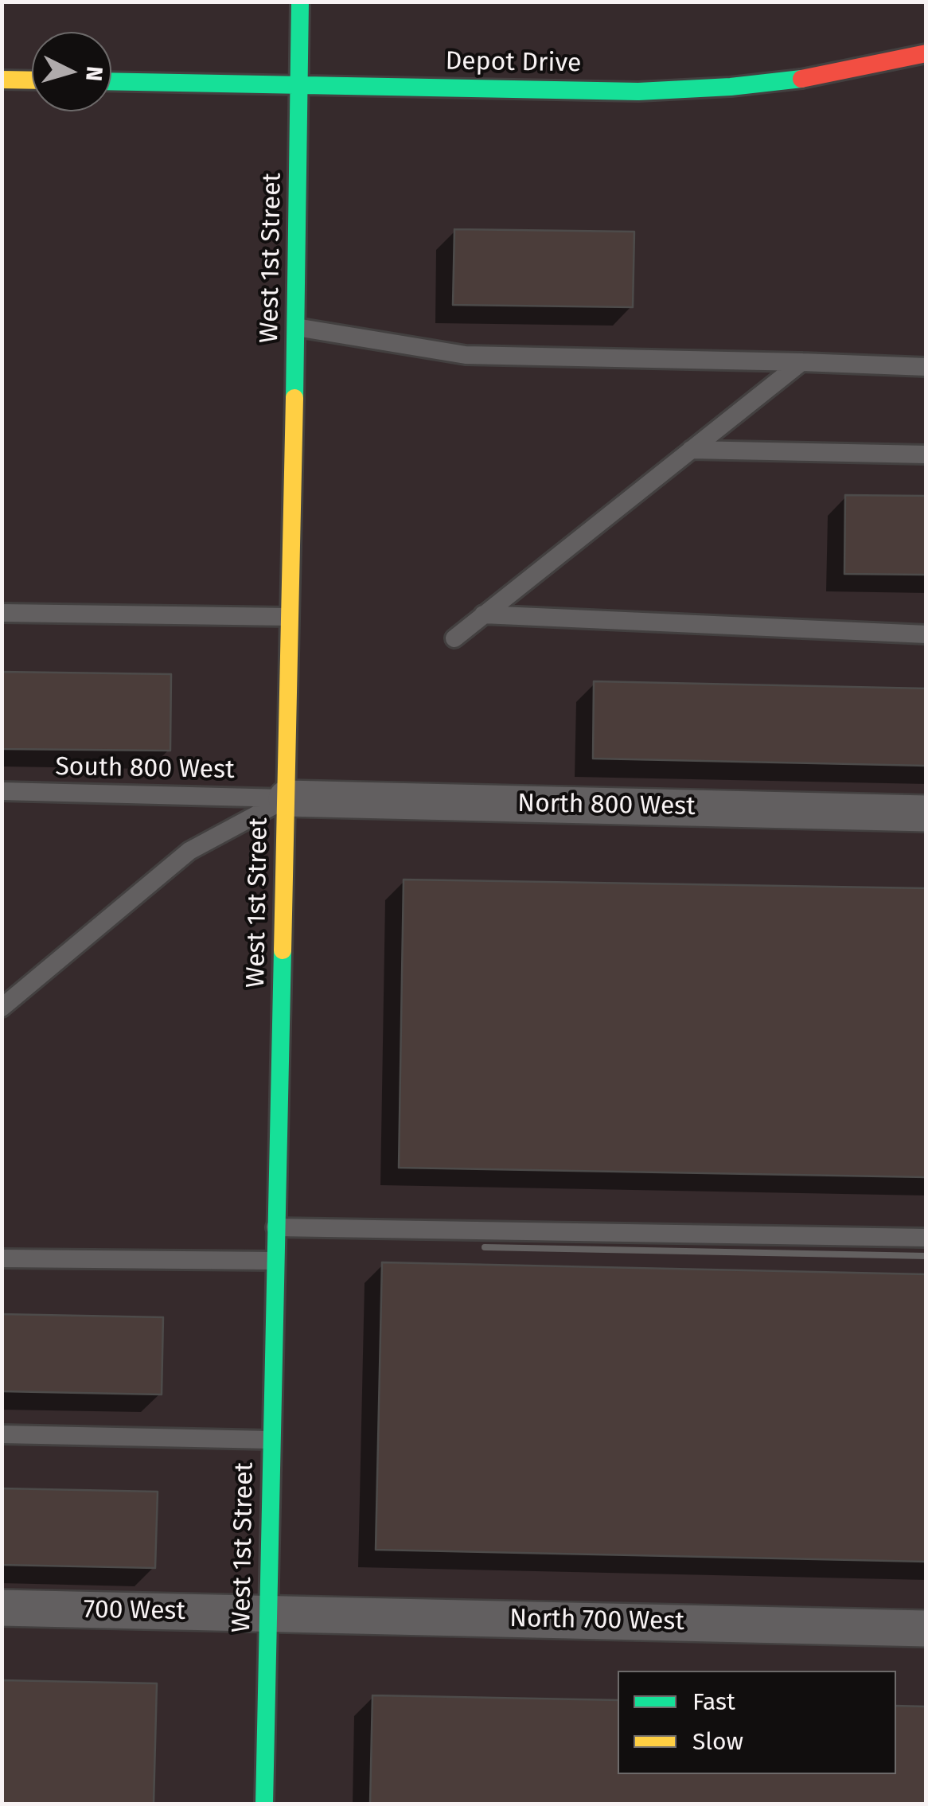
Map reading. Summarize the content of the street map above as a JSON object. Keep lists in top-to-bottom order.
{
  "streets": {
    "street": [
      "Depot Drive",
      "West 1st Street",
      "North 800 West",
      "700 West",
      "North 700 West"
    ],
    "lane": ["South 800 West"]
  },
  "crossings": [
    ["Depot Drive", "West 1st Street"],
    ["West 1st Street", "South 800 West"],
    ["West 1st Street", "North 800 West"],
    ["West 1st Street", "700 West"],
    ["West 1st Street", "North 700 West"],
    ["South 800 West", "North 800 West"],
    ["700 West", "North 700 West"]
  ],
  "legend": ["Fast", "Slow"],
  "north": "right"
}
